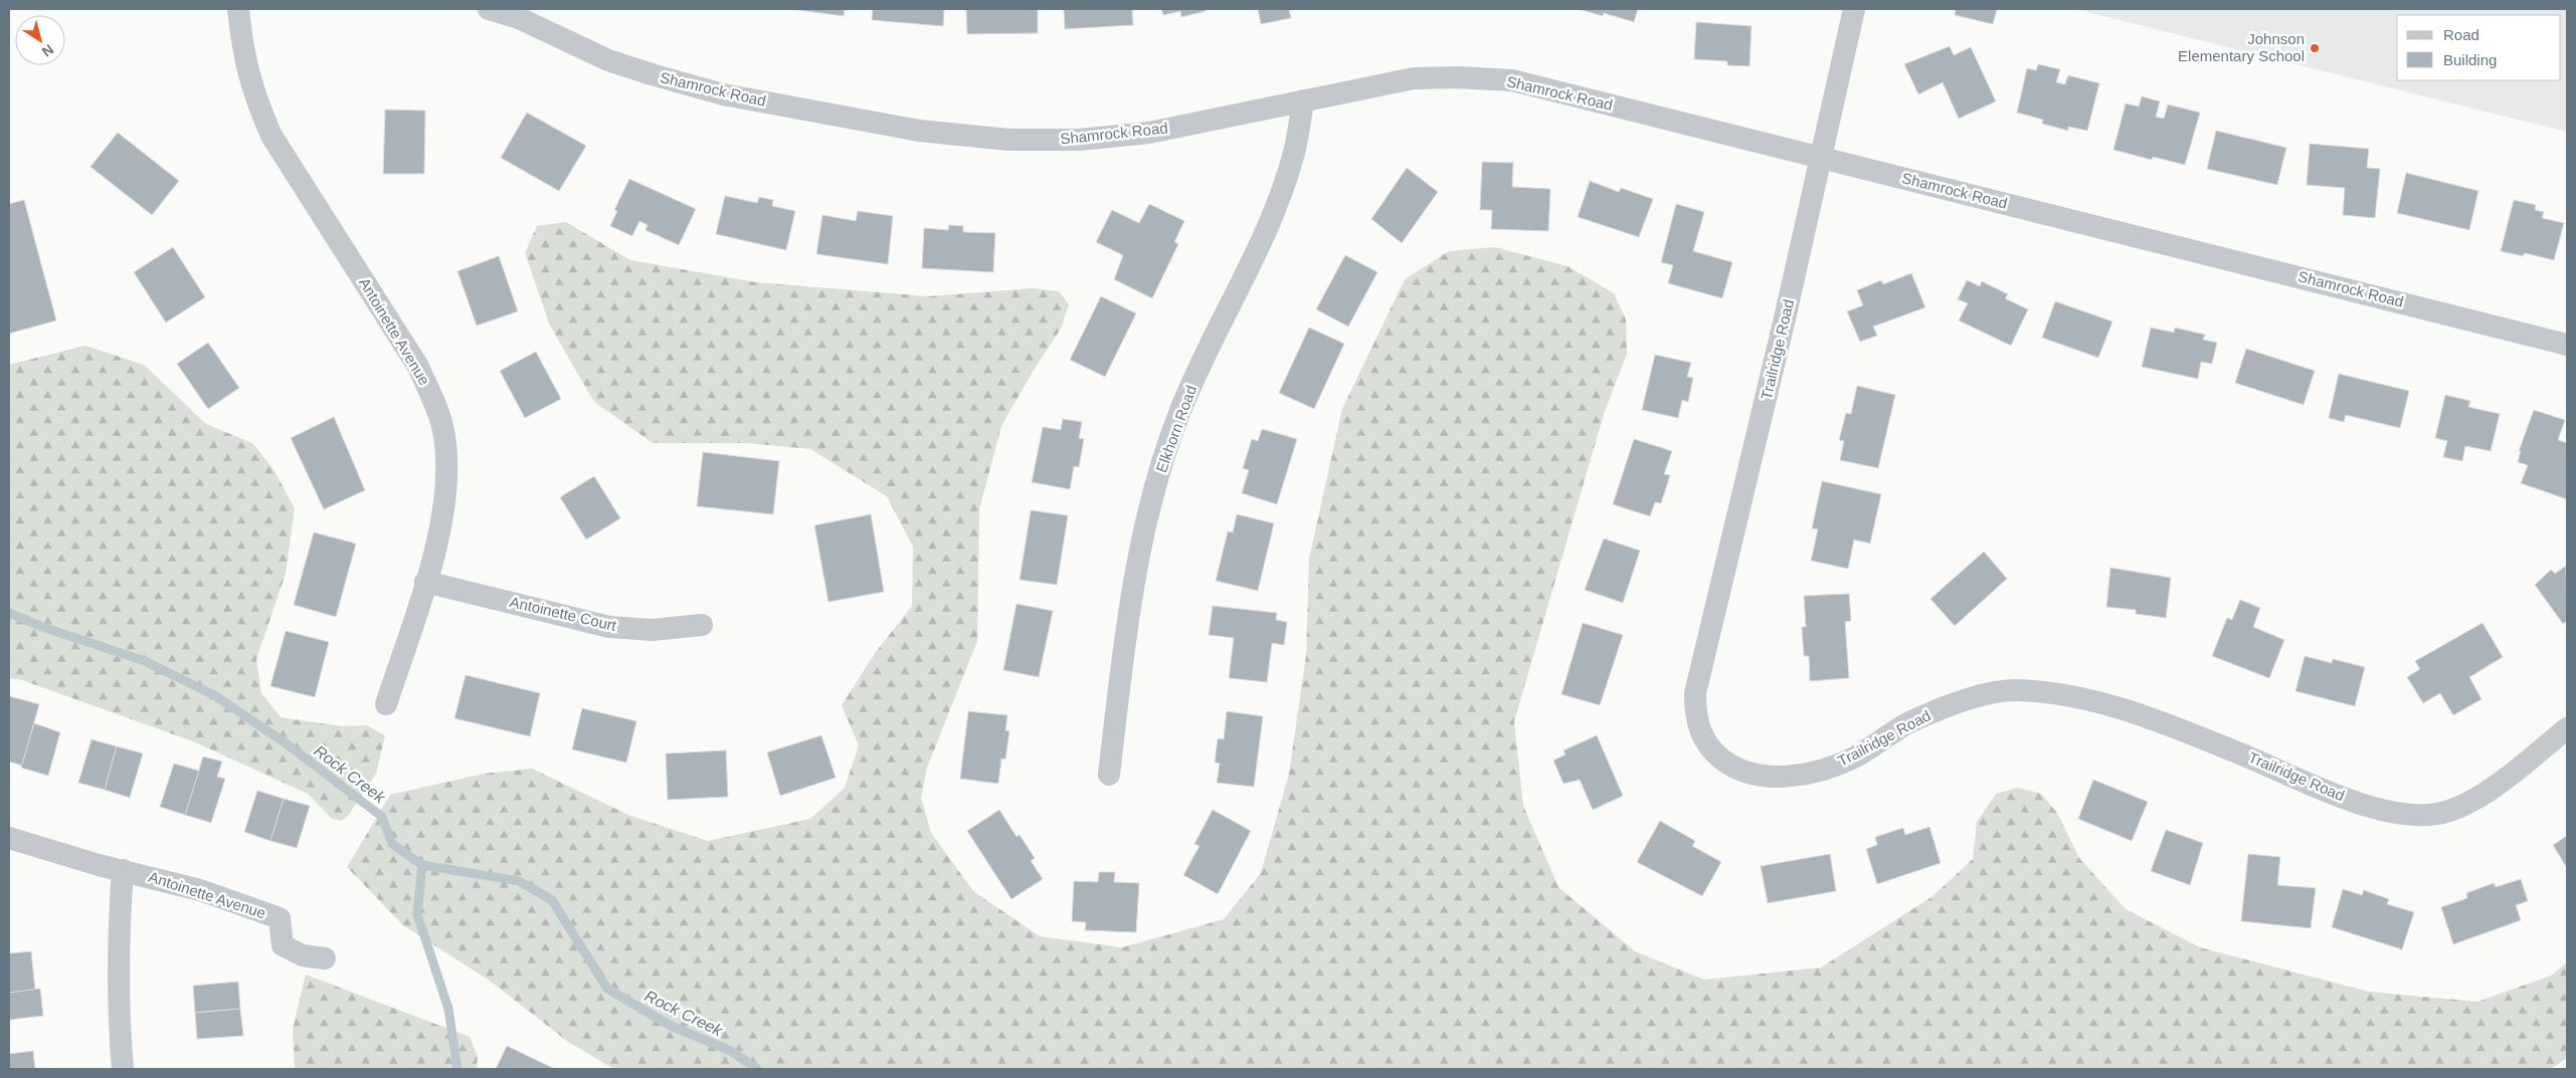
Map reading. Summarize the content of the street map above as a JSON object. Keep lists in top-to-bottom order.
{
  "streets": {
    "street": [
      "Shamrock Road",
      "Antoinette Avenue",
      "Trailridge Road",
      "Elkhorn Road",
      "Antoinette Court"
    ]
  },
  "crossings": [
    ["Shamrock Road", "Trailridge Road"],
    ["Shamrock Road", "Elkhorn Road"],
    ["Antoinette Avenue", "Antoinette Court"]
  ],
  "water": ["Rock Creek"],
  "places": ["Johnson Elementary School"],
  "legend": ["Road", "Building"],
  "north": "bottom right"
}
